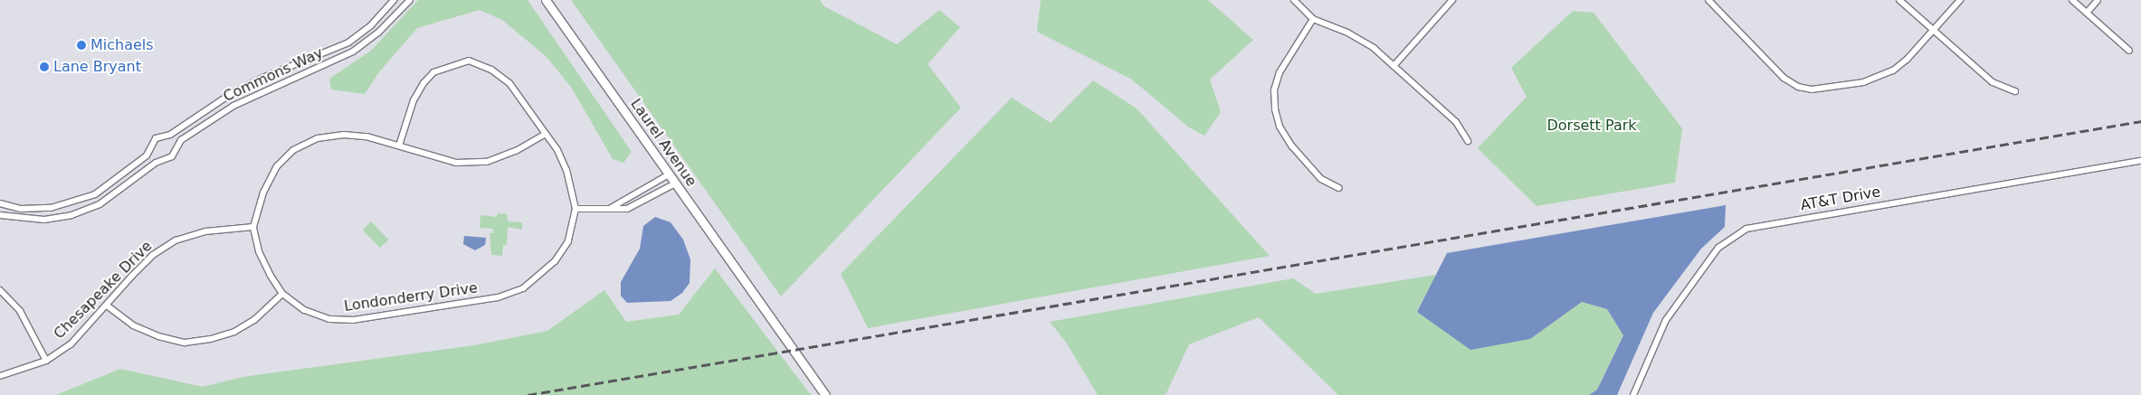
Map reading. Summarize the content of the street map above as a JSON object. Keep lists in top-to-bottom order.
{
  "streets": {
    "main road": ["Laurel Avenue"],
    "street": [
      "Commons Way",
      "AT&T Drive",
      "Chesapeake Drive",
      "Londonderry Drive"
    ]
  },
  "crossings": [
    ["Chesapeake Drive", "Londonderry Drive"]
  ],
  "parks": ["Dorsett Park"],
  "places": ["Michaels", "Lane Bryant"]
}
